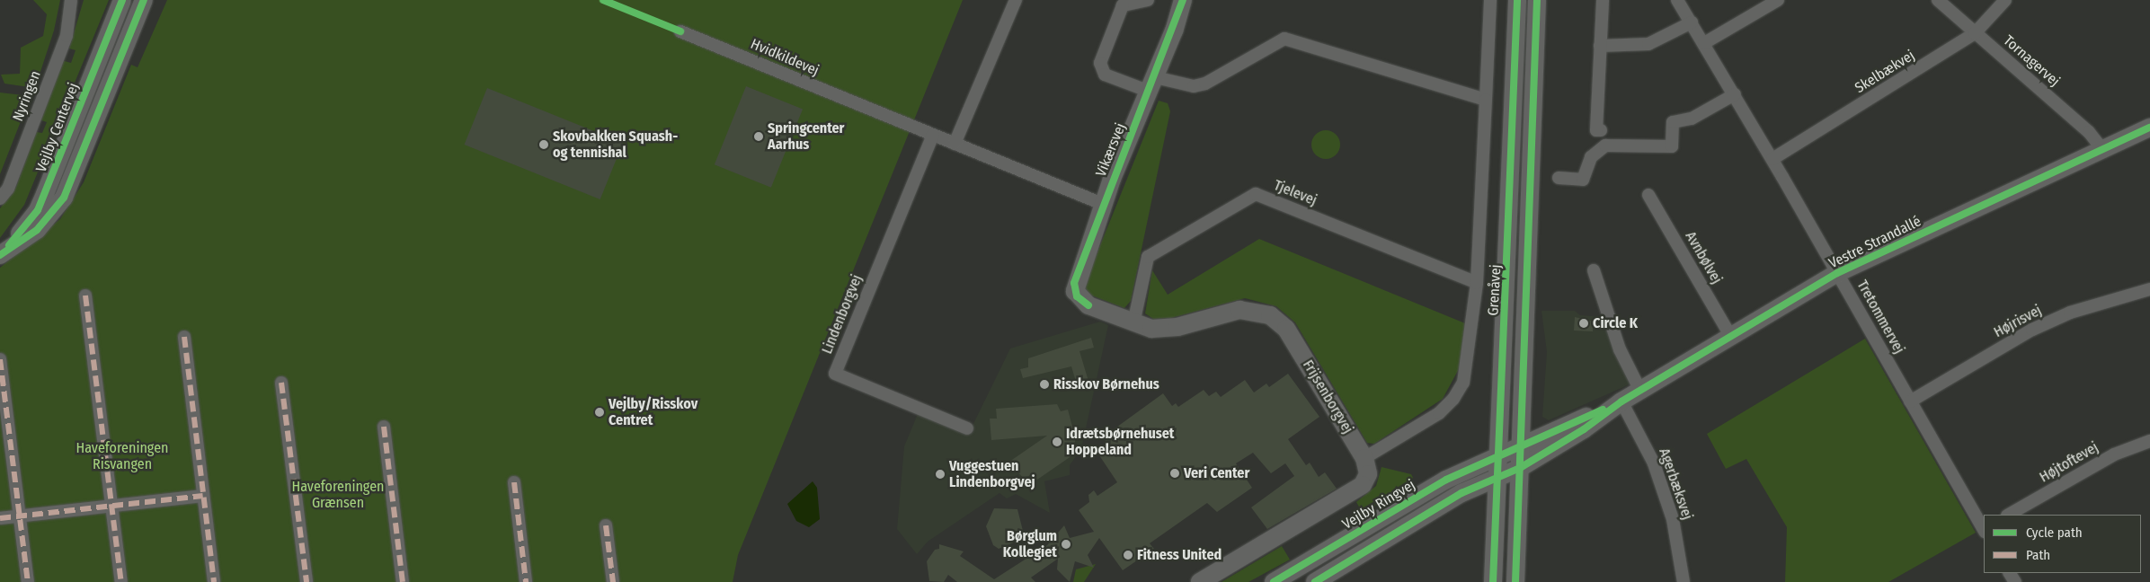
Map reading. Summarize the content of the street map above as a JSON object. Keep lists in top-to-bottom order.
{
  "streets": {
    "street": [
      "Hvidkildevej",
      "Tornagervej",
      "Skelbækvej",
      "Nyringen",
      "Vejlby Centervej",
      "Vikærsvej",
      "Tjelevej",
      "Vestre Strandallé",
      "Avnbølvej",
      "Grenåvej",
      "Lindenborgvej",
      "Tretommervej",
      "Højrisvej",
      "Frijsenborgvej",
      "Højtoftevej",
      "Agerbæksvej",
      "Vejlby Ringvej"
    ]
  },
  "crossings": [
    ["Hvidkildevej", "Vikærsvej"],
    ["Hvidkildevej", "Lindenborgvej"],
    ["Tornagervej", "Skelbækvej"],
    ["Tornagervej", "Vestre Strandallé"],
    ["Skelbækvej", "Tretommervej"],
    ["Vikærsvej", "Frijsenborgvej"],
    ["Tjelevej", "Frijsenborgvej"],
    ["Vestre Strandallé", "Avnbølvej"],
    ["Vestre Strandallé", "Grenåvej"],
    ["Vestre Strandallé", "Tretommervej"],
    ["Vestre Strandallé", "Agerbæksvej"],
    ["Vestre Strandallé", "Vejlby Ringvej"],
    ["Grenåvej", "Vejlby Ringvej"],
    ["Tretommervej", "Højrisvej"]
  ],
  "parks": ["Haveforeningen Risvangen", "Haveforeningen Grænsen"],
  "places": [
    "Springcenter Aarhus",
    "Skovbakken Squash- og tennishal",
    "Circle K",
    "Risskov Børnehus",
    "Vejlby/Risskov Centret",
    "Idrætsbørnehuset Hoppeland",
    "Veri Center",
    "Vuggestuen Lindenborgvej",
    "Børglum Kollegiet",
    "Fitness United"
  ],
  "legend": ["Cycle path", "Path"]
}
